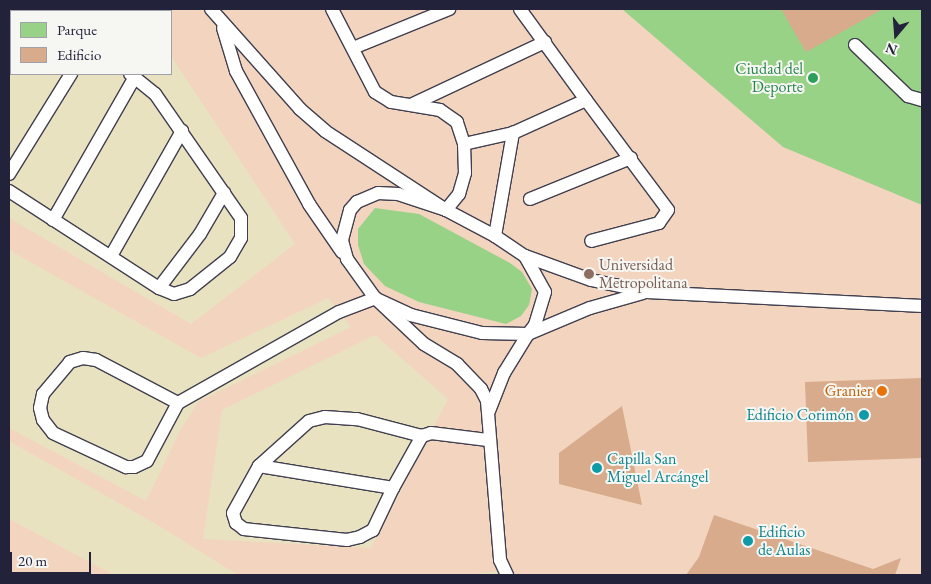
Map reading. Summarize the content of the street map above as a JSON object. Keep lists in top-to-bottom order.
{
  "places": [
    "Ciudad del Deporte",
    "Universidad Metropolitana",
    "Granier",
    "Edificio Corimón",
    "Capilla San Miguel Arcángel",
    "Edificio de Aulas"
  ],
  "legend": ["Parque", "Edificio"],
  "scale_bar": "20 m",
  "north": "bottom"
}
